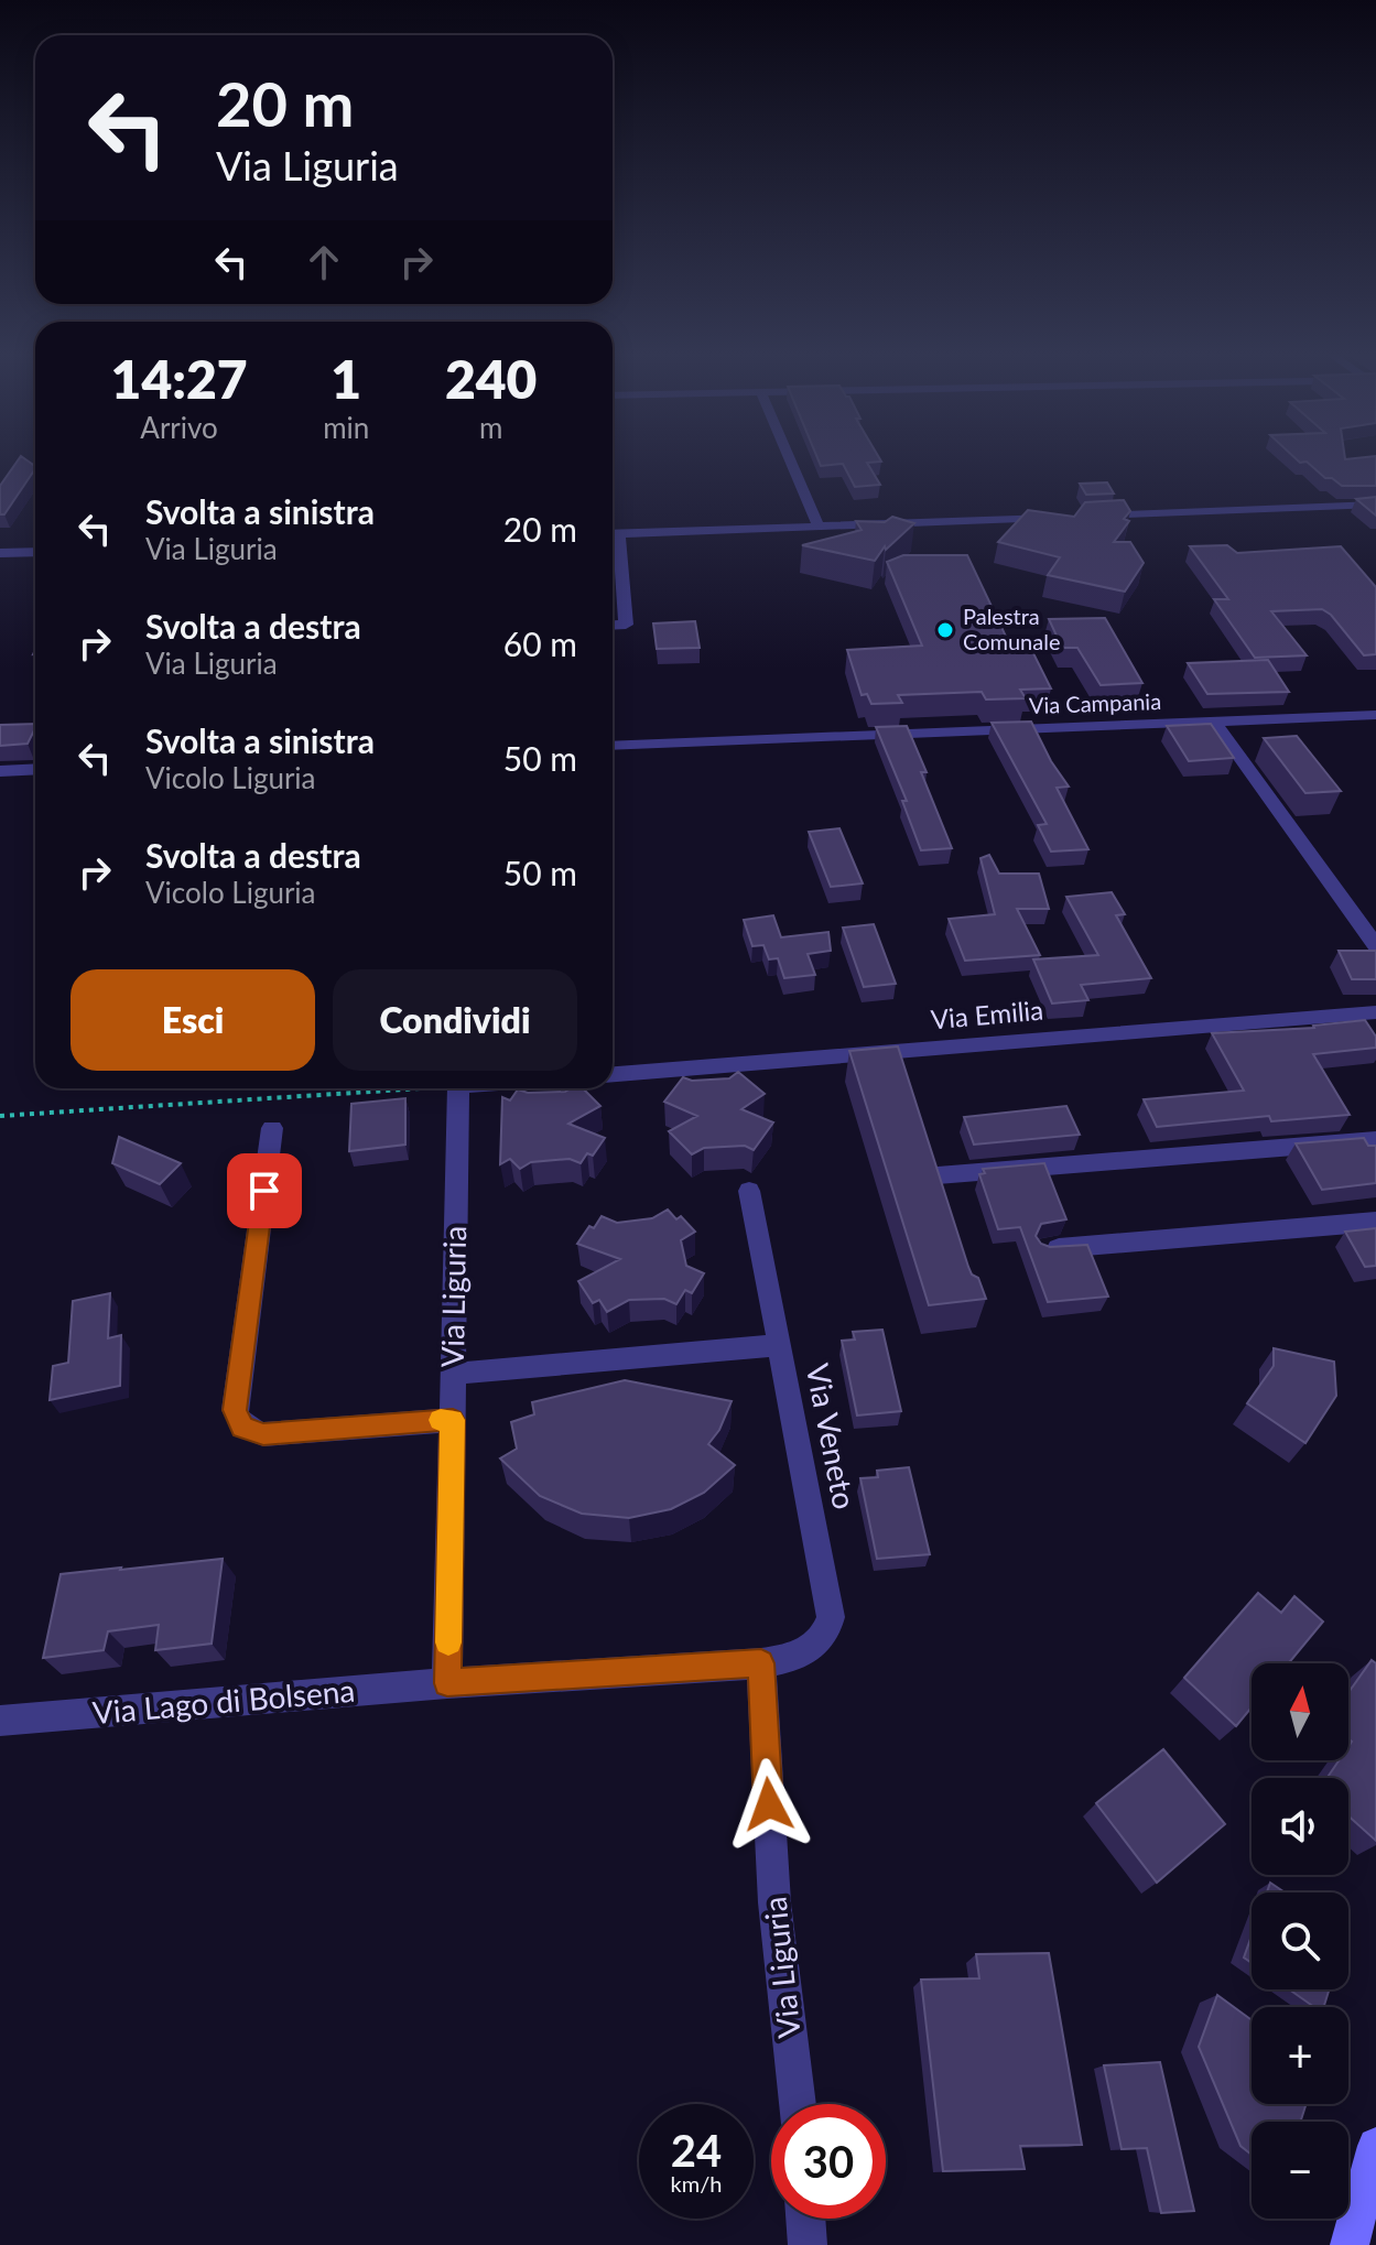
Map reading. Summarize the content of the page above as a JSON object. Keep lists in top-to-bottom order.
{
  "streets": {
    "street": [
      "Via Campania",
      "Via Emilia",
      "Via Liguria",
      "Via Veneto",
      "Via Lago di Bolsena"
    ]
  },
  "crossings": [
    ["Via Liguria", "Via Veneto"],
    ["Via Liguria", "Via Lago di Bolsena"]
  ],
  "places": ["Palestra Comunale"],
  "north": "top",
  "page": {
    "turn": ["20 m", "Via Liguria"],
    "eta": [
      "14:27",
      "Arrivo",
      "1",
      "min",
      "240",
      "m"
    ],
    "list": [
      {
        "name": "Svolta a sinistra",
        "note": "Via Liguria",
        "value": "20 m"
      },
      {
        "name": "Svolta a destra",
        "note": "Via Liguria",
        "value": "60 m"
      },
      {
        "name": "Svolta a sinistra",
        "note": "Vicolo Liguria",
        "value": "50 m"
      },
      {
        "name": "Svolta a destra",
        "note": "Vicolo Liguria",
        "value": "50 m"
      }
    ],
    "buttons": ["Esci", "Condividi"],
    "map_buttons": ["+", "−"],
    "speed": "24 km/h",
    "limit": "30"
  }
}
